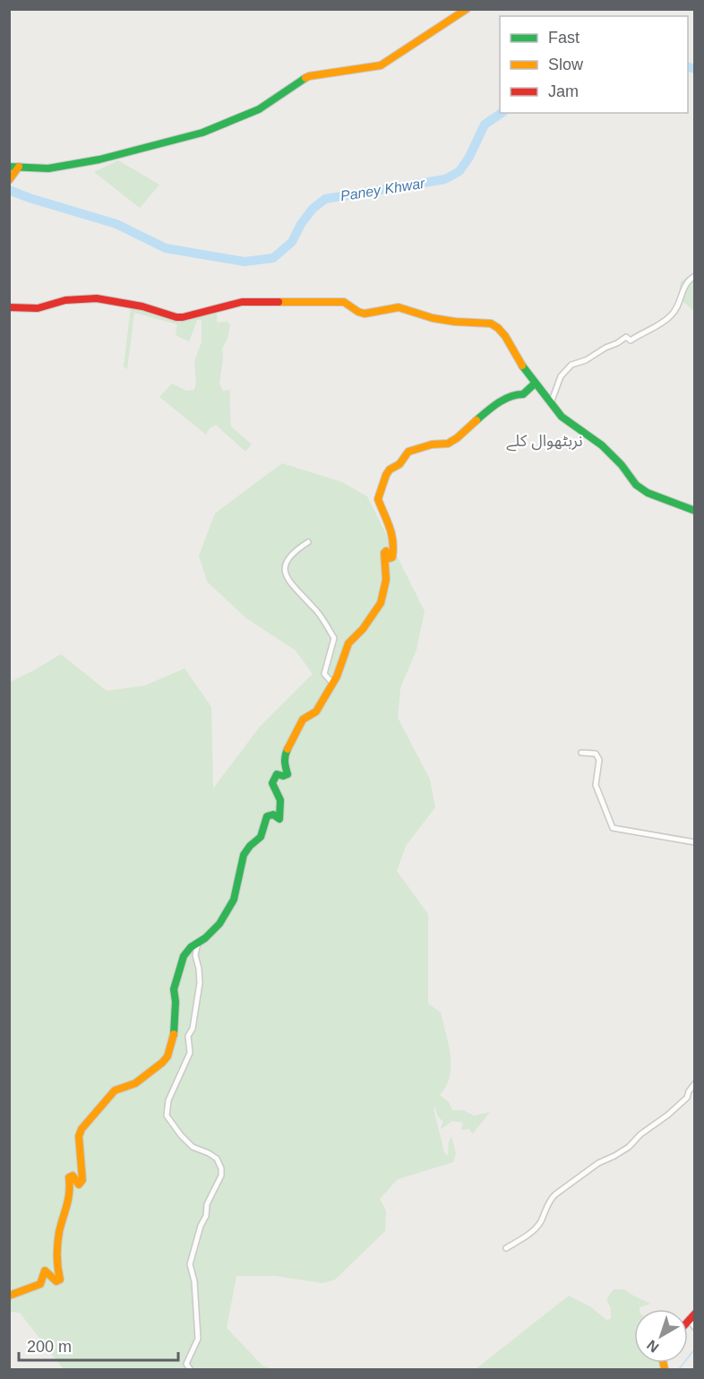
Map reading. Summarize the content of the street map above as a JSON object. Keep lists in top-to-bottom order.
{
  "districts": ["نربٹھوال کلے"],
  "water": ["Paney Khwar"],
  "legend": ["Fast", "Slow", "Jam"],
  "scale_bar": "200 m",
  "north": "bottom left"
}
